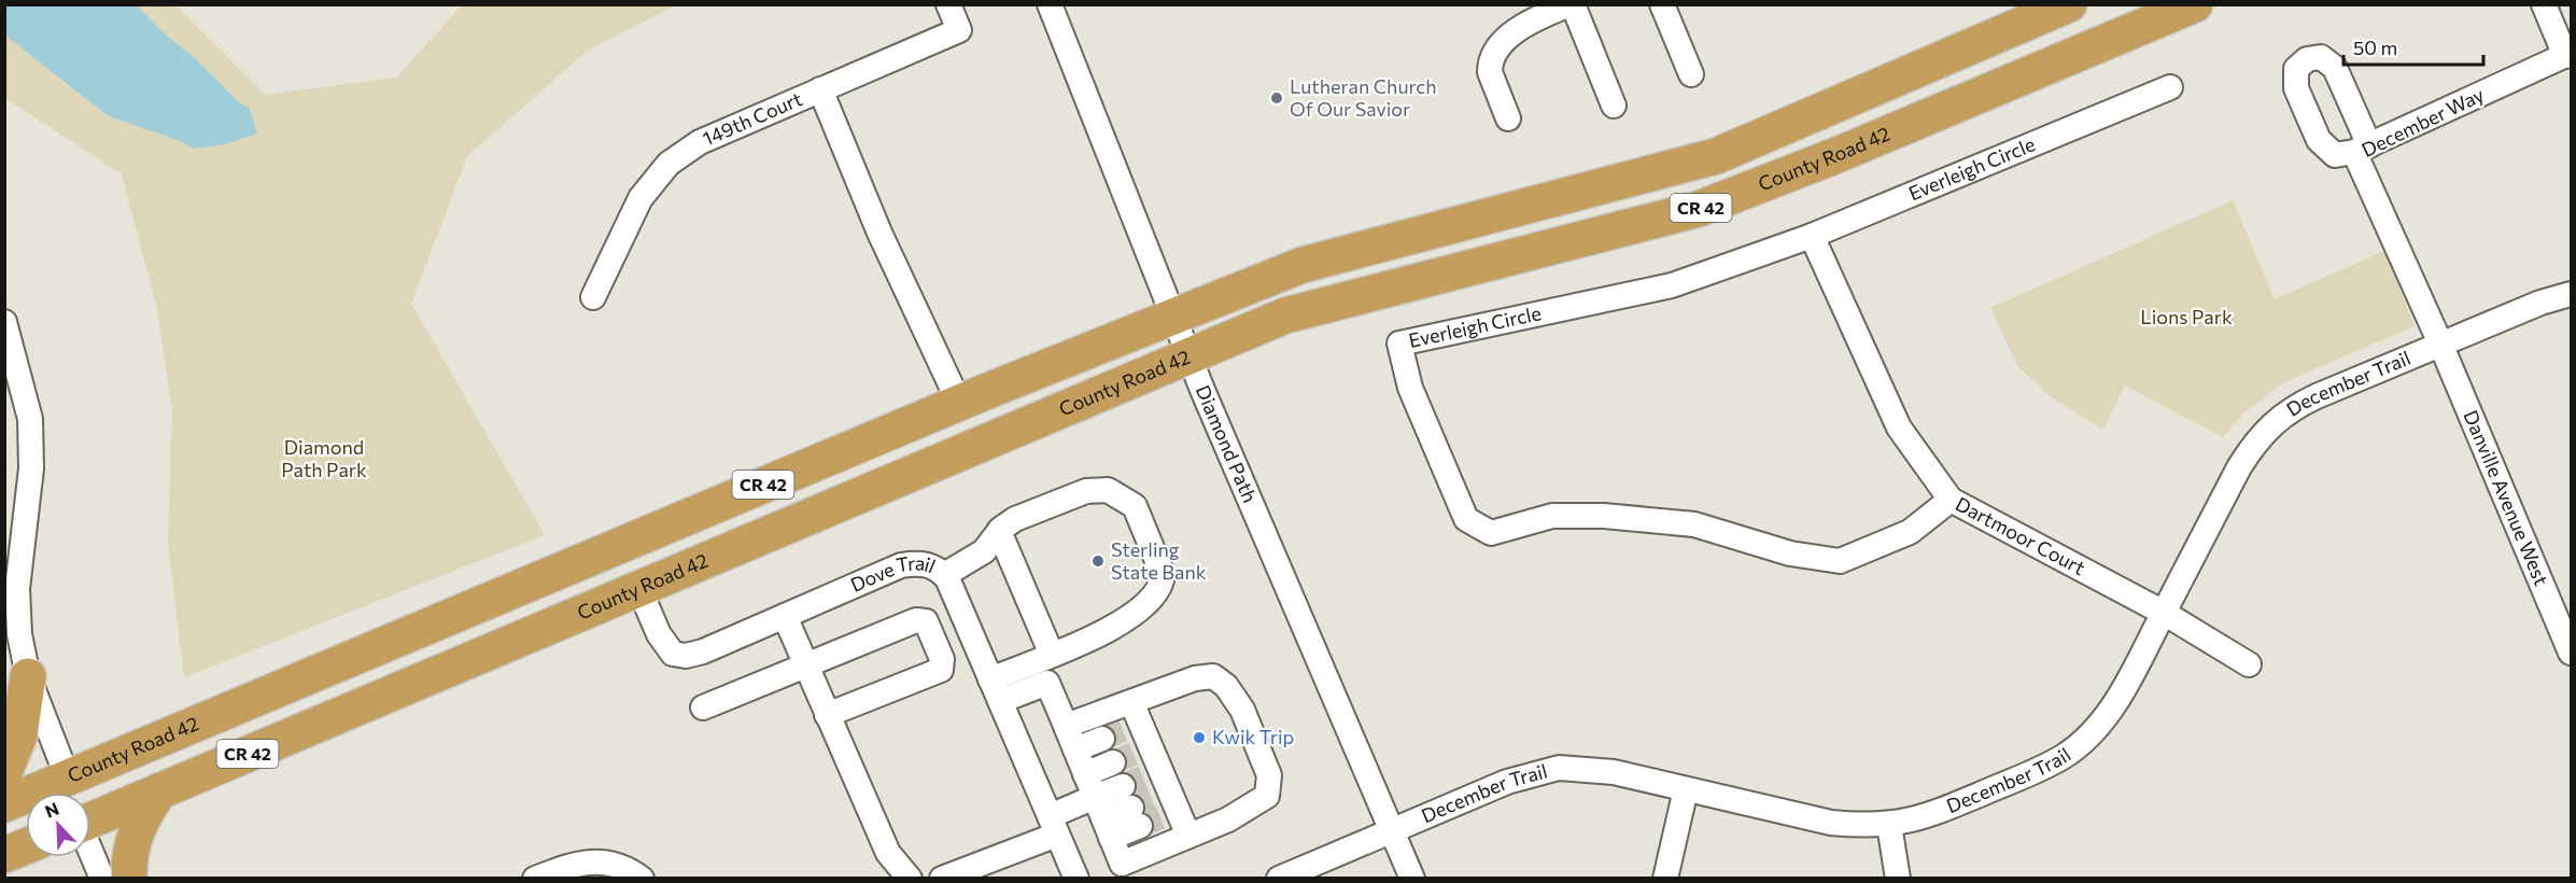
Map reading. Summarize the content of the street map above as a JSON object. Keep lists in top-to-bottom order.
{
  "streets": {
    "highway": ["County Road 42", "CR 42"],
    "street": [
      "149th Court",
      "December Way",
      "Everleigh Circle",
      "December Trail",
      "Diamond Path",
      "Danville Avenue West",
      "Dartmoor Court",
      "Dove Trail"
    ]
  },
  "crossings": [
    ["December Way", "December Trail"],
    ["December Way", "Danville Avenue West"],
    ["County Road 42", "Diamond Path"],
    ["County Road 42", "Dove Trail"],
    ["Everleigh Circle", "Dartmoor Court"],
    ["December Trail", "Diamond Path"],
    ["December Trail", "Danville Avenue West"],
    ["December Trail", "Dartmoor Court"]
  ],
  "parks": ["Lions Park", "Diamond Path Park"],
  "places": ["Lutheran Church Of Our Savior", "Sterling State Bank", "Kwik Trip"],
  "scale_bar": "50 m",
  "north": "top left"
}
